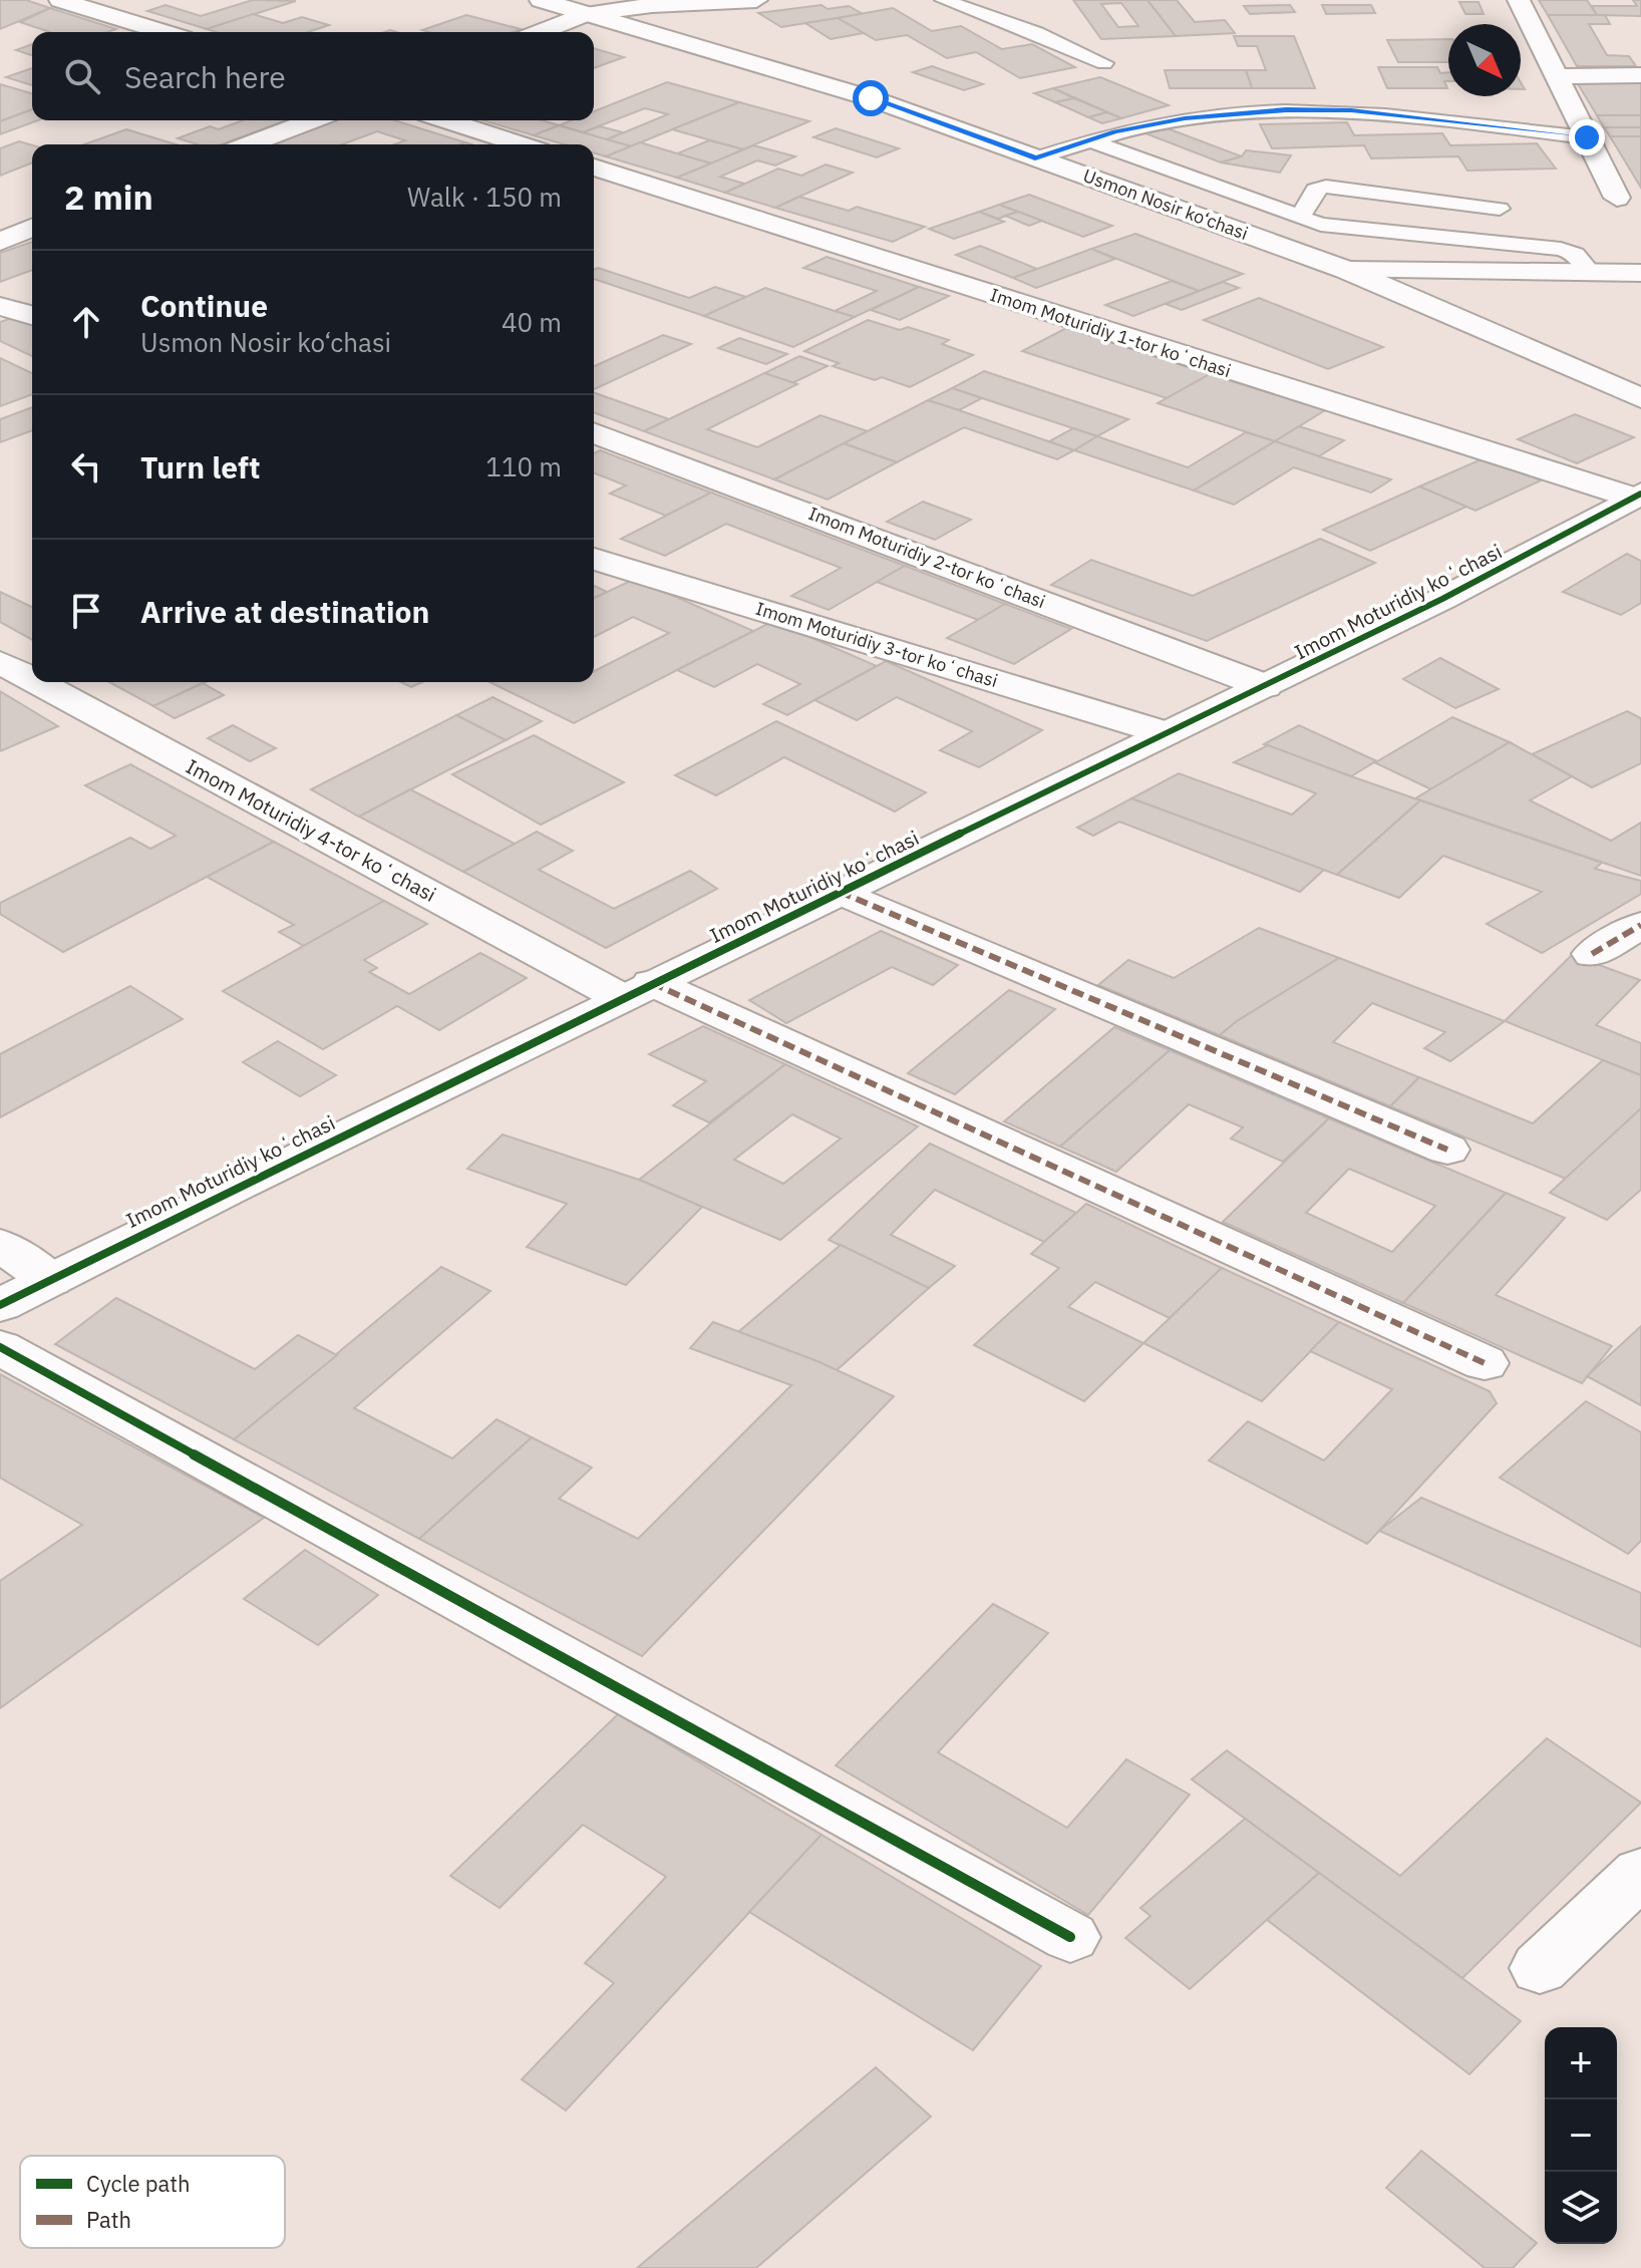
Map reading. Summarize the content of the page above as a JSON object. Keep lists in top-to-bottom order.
{
  "streets": {
    "street": [
      "Usmon Nosir ko‘chasi",
      "Imom Moturidiy 1-tor koʻchasi",
      "Imom Moturidiy 2-tor koʻchasi",
      "Imom Moturidiy koʻchasi",
      "Imom Moturidiy 3-tor koʻchasi",
      "Imom Moturidiy 4-tor koʻchasi"
    ]
  },
  "crossings": [
    ["Imom Moturidiy 1-tor koʻchasi", "Imom Moturidiy koʻchasi"],
    ["Imom Moturidiy 2-tor koʻchasi", "Imom Moturidiy koʻchasi"],
    ["Imom Moturidiy koʻchasi", "Imom Moturidiy 3-tor koʻchasi"],
    ["Imom Moturidiy koʻchasi", "Imom Moturidiy 4-tor koʻchasi"]
  ],
  "legend": ["Cycle path", "Path"],
  "north": "bottom right",
  "page": {
    "search": "Search here",
    "heading": ["2 min", "Walk · 150 m"],
    "list": [
      ["Continue", "Usmon Nosir ko‘chasi", "40 m"],
      ["Turn left", "110 m"],
      "Arrive at destination"
    ],
    "map_buttons": ["+", "−"]
  }
}
